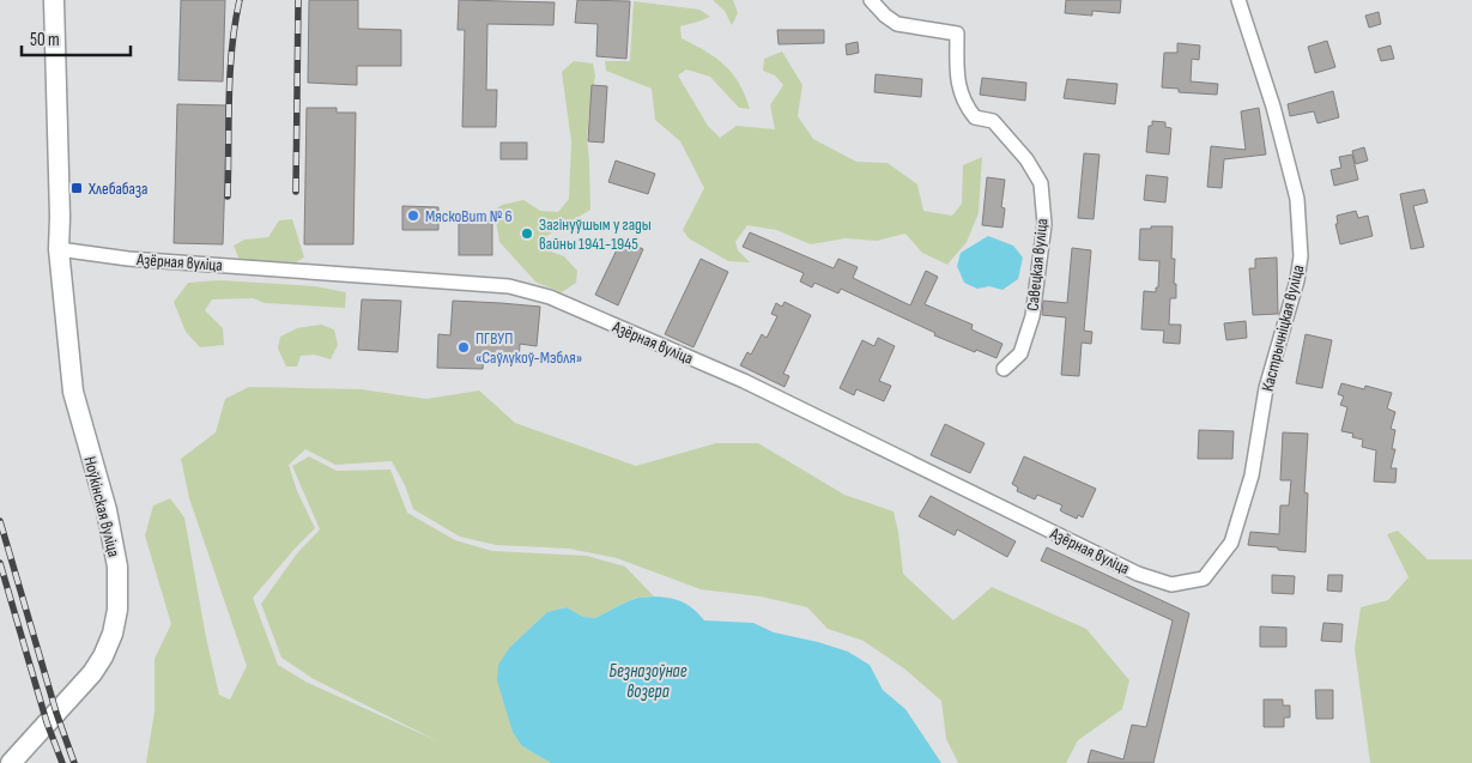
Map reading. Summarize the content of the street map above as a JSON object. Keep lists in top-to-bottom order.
{
  "streets": {
    "main road": ["Ноўкінская вуліца"],
    "street": ["Азёрная вуліца", "Савецкая вуліца", "Кастрычніцкая вуліца"]
  },
  "crossings": [
    ["Азёрная вуліца", "Кастрычніцкая вуліца"],
    ["Азёрная вуліца", "Ноўкінская вуліца"]
  ],
  "water": ["Безназоўнае возера"],
  "places": {
    "transit": ["Хлебабаза"],
    "other": ["МяскоВит № 6", "Загінуўшым у гады вайны 1941-1945", "ПГВУП «Саўлукоў-Мэбля»"]
  },
  "scale_bar": "50 m"
}
